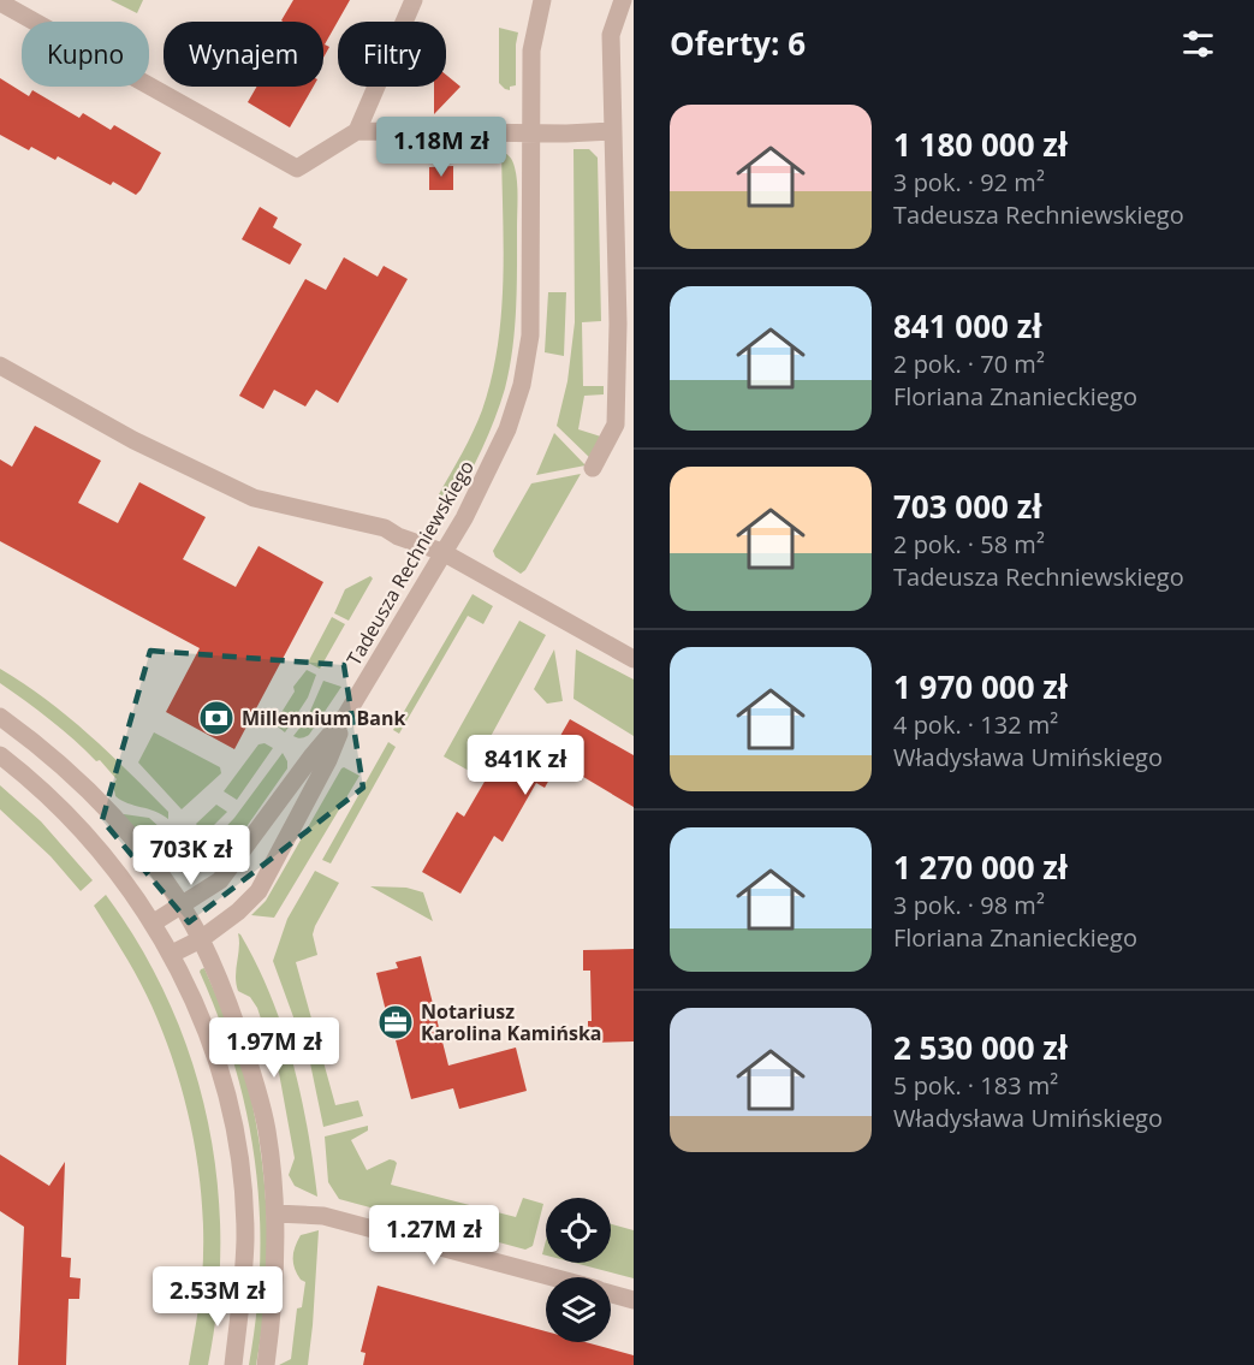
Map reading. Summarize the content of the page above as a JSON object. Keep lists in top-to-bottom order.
{
  "streets": {
    "street": ["Tadeusza Rechniewskiego"]
  },
  "places": {
    "bank": ["Millennium Bank"],
    "office": ["Notariusz Karolina Kamińska"]
  },
  "page": {
    "heading": "Oferty: 6",
    "chip": ["Kupno", "Wynajem", "Filtry"],
    "list": [
      {
        "name": "1 180 000 zł",
        "note": "3 pok. · 92 m² · Tadeusza Rechniewskiego"
      },
      {
        "name": "841 000 zł",
        "note": "2 pok. · 70 m² · Floriana Znanieckiego"
      },
      {
        "name": "703 000 zł",
        "note": "2 pok. · 58 m² · Tadeusza Rechniewskiego"
      },
      {
        "name": "1 970 000 zł",
        "note": "4 pok. · 132 m² · Władysława Umińskiego"
      },
      {
        "name": "1 270 000 zł",
        "note": "3 pok. · 98 m² · Floriana Znanieckiego"
      },
      {
        "name": "2 530 000 zł",
        "note": "5 pok. · 183 m² · Władysława Umińskiego"
      }
    ],
    "price": [
      "1.18M zł",
      "841K zł",
      "703K zł",
      "1.97M zł",
      "1.27M zł",
      "2.53M zł"
    ]
  }
}
